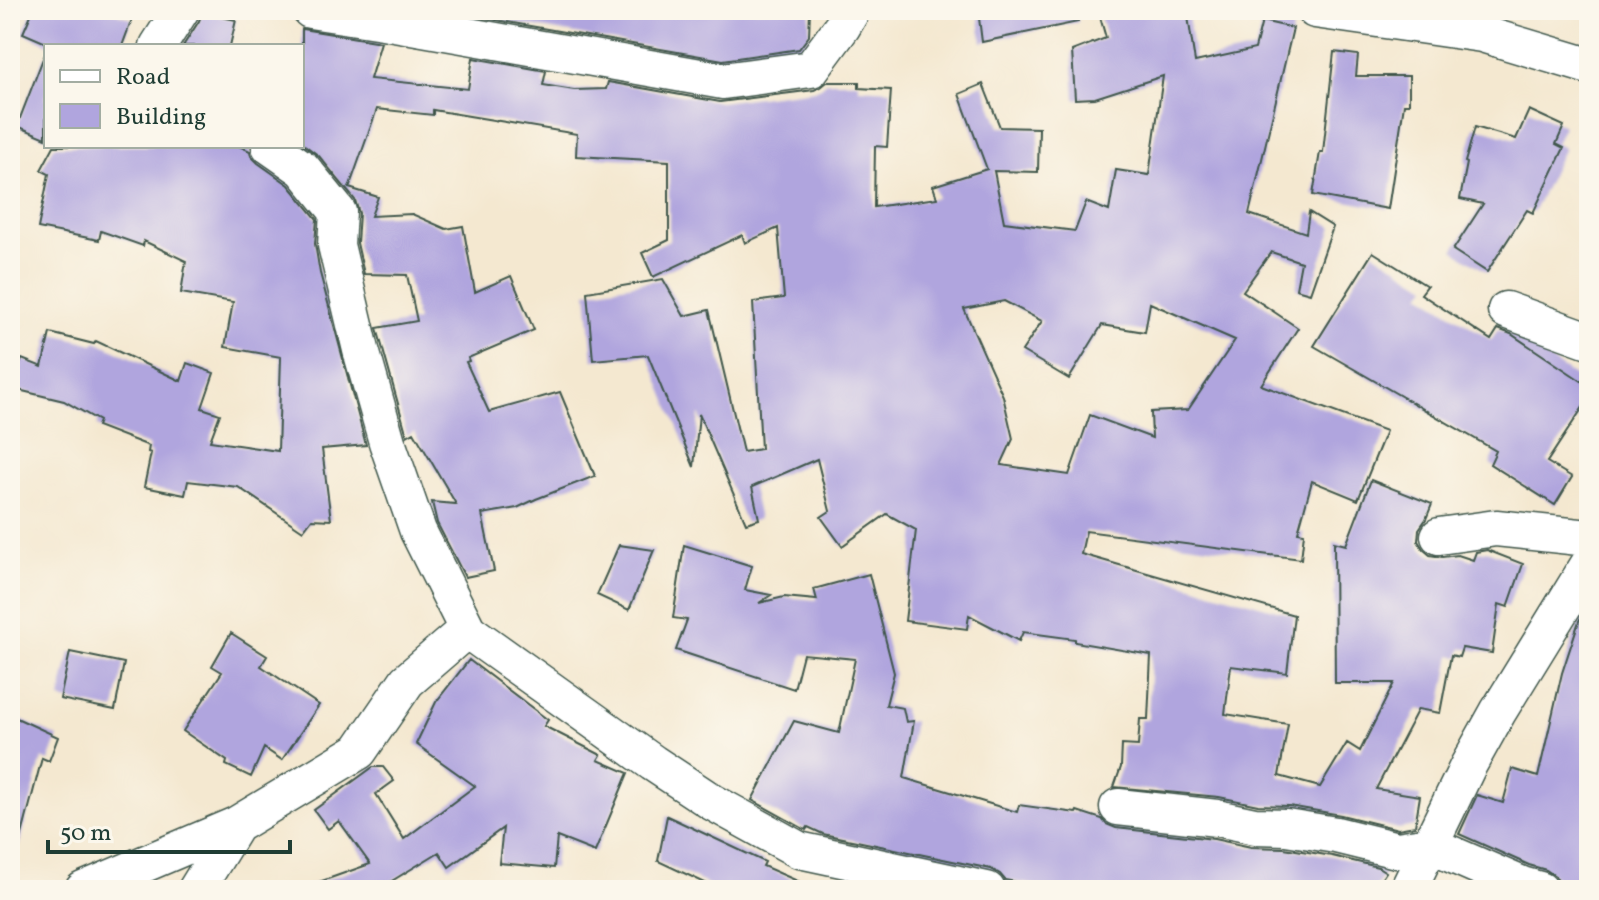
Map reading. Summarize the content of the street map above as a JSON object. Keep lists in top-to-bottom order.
{
  "legend": ["Road", "Building"],
  "scale_bar": "50 m"
}
